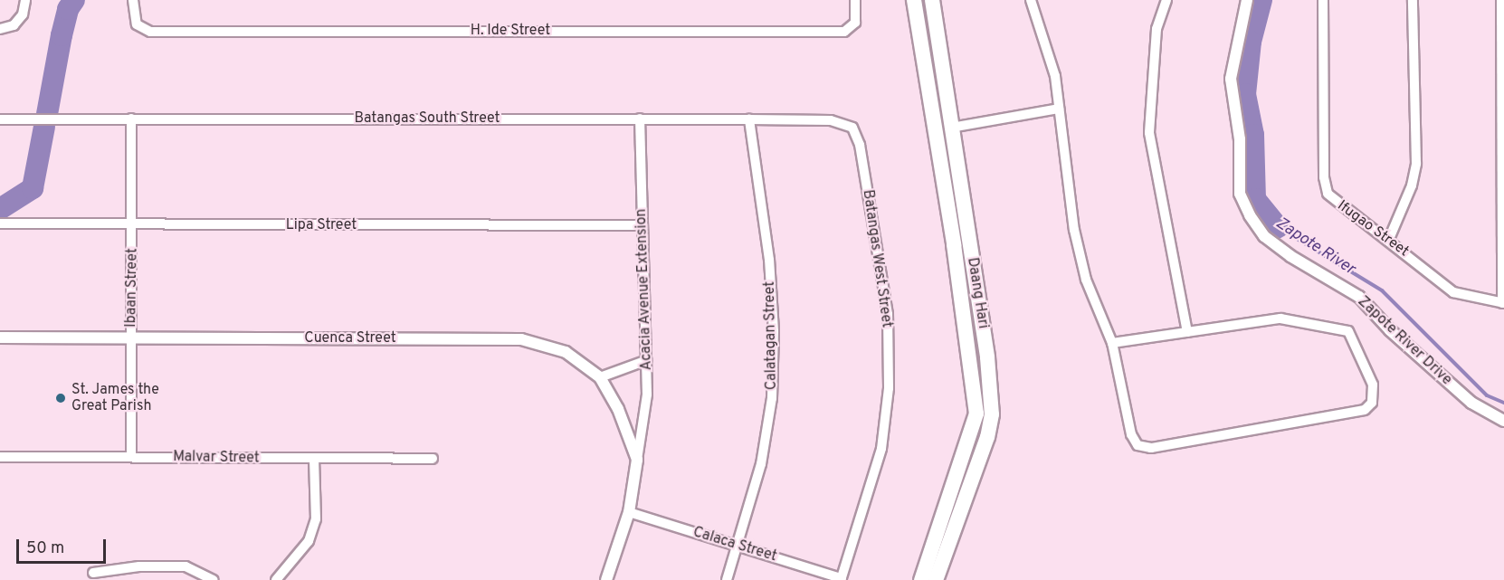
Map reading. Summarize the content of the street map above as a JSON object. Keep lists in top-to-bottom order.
{
  "streets": {
    "main road": ["Daang Hari"],
    "street": [
      "H. Ide Street",
      "Batangas South Street",
      "Lipa Street",
      "Ifugao Street",
      "Batangas West Street",
      "Ibaan Street",
      "Acacia Avenue Extension",
      "Calatagan Street",
      "Cuenca Street",
      "Zapote River Drive",
      "Malvar Street",
      "Calaca Street"
    ]
  },
  "crossings": [
    ["Batangas South Street", "Batangas West Street"],
    ["Batangas South Street", "Ibaan Street"],
    ["Batangas South Street", "Acacia Avenue Extension"],
    ["Batangas South Street", "Calatagan Street"],
    ["Lipa Street", "Ibaan Street"],
    ["Lipa Street", "Acacia Avenue Extension"],
    ["Batangas West Street", "Calaca Street"],
    ["Ibaan Street", "Cuenca Street"],
    ["Ibaan Street", "Malvar Street"],
    ["Acacia Avenue Extension", "Cuenca Street"],
    ["Calatagan Street", "Calaca Street"]
  ],
  "water": ["Zapote River"],
  "places": ["St. James the Great Parish"],
  "scale_bar": "50 m"
}
